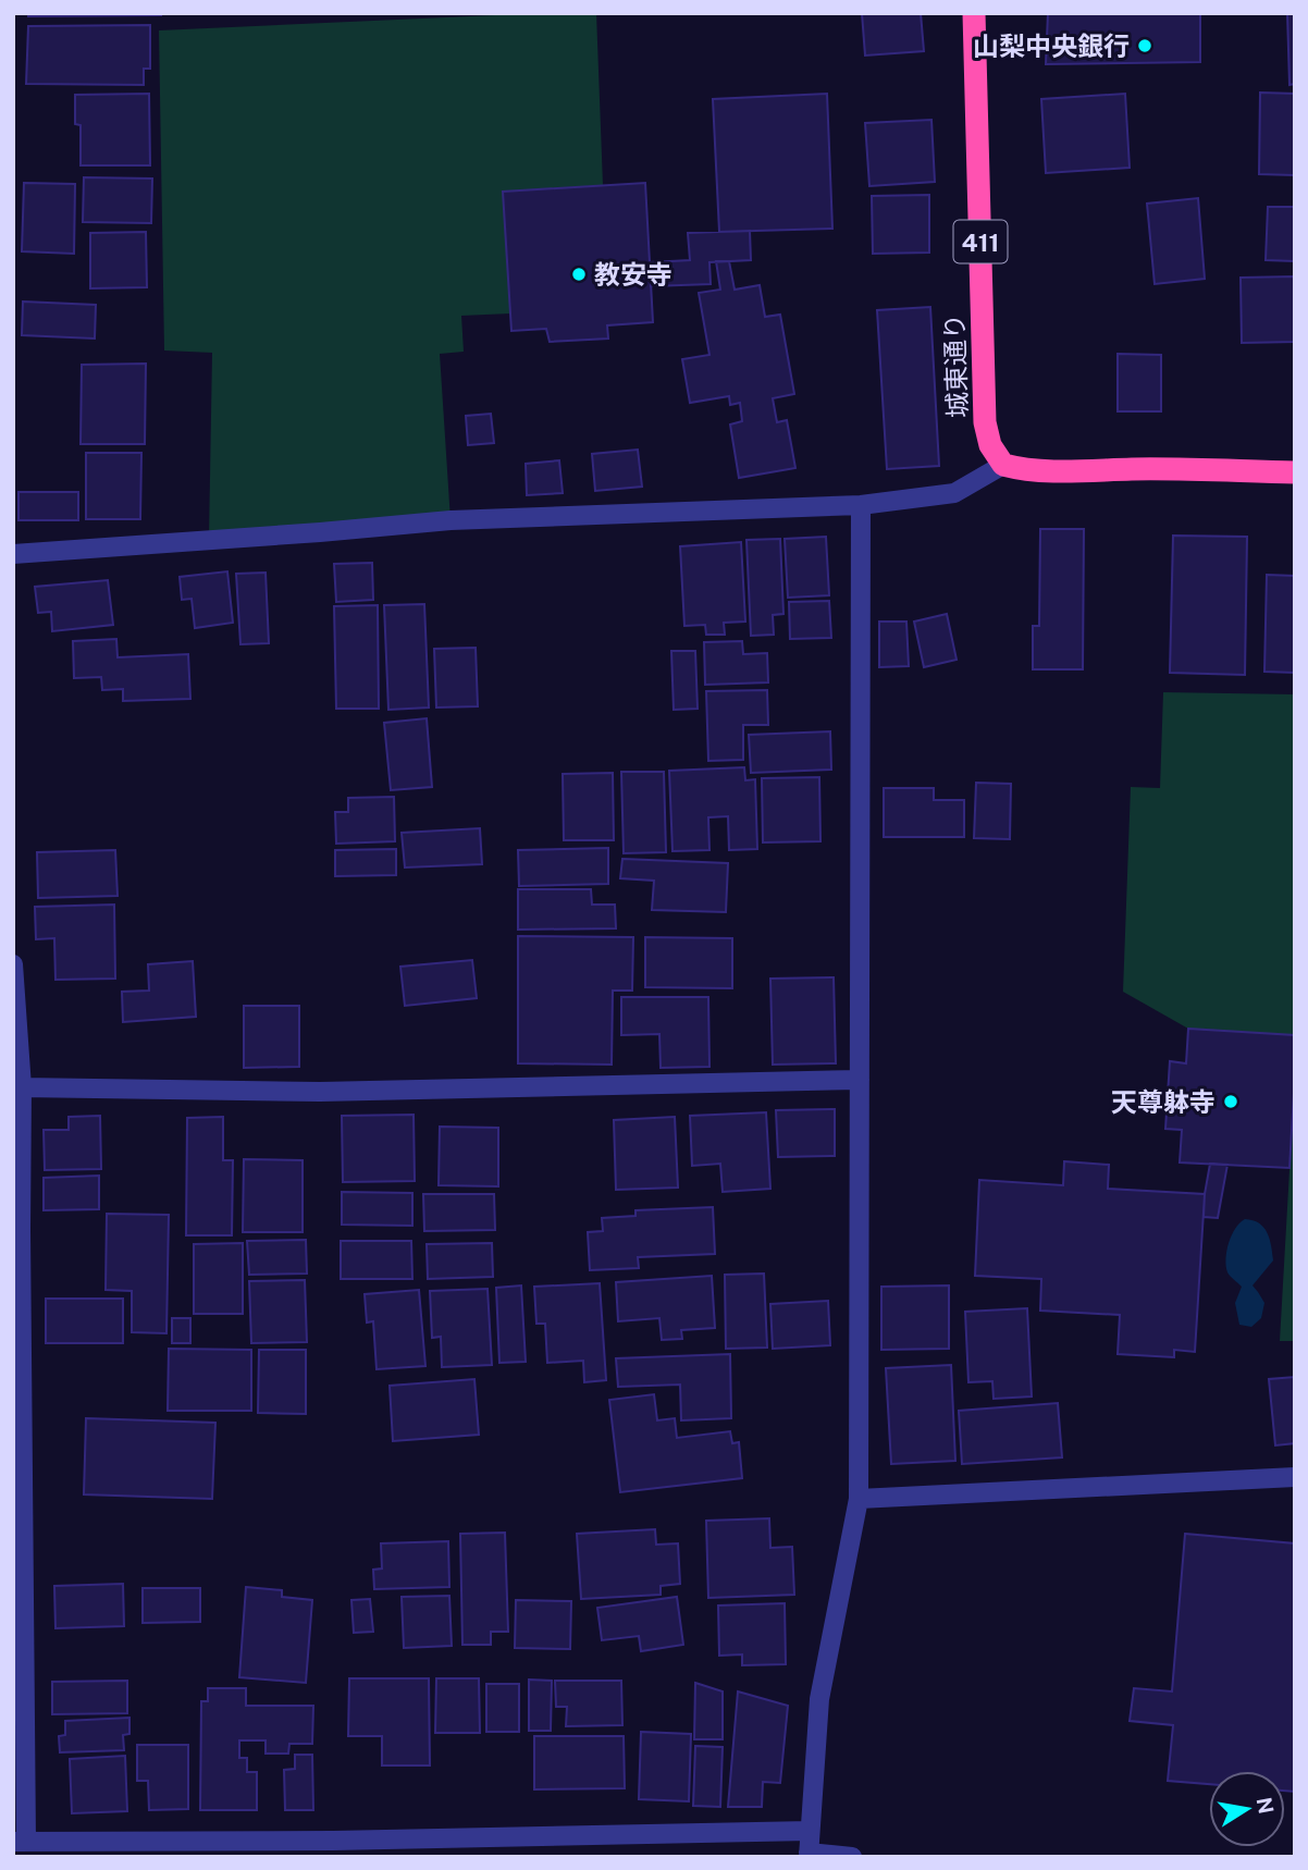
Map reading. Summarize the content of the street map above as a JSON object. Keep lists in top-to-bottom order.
{
  "streets": {
    "highway": ["411", "城東通り"]
  },
  "places": ["山梨中央銀行", "教安寺", "天尊躰寺"],
  "north": "right"
}
